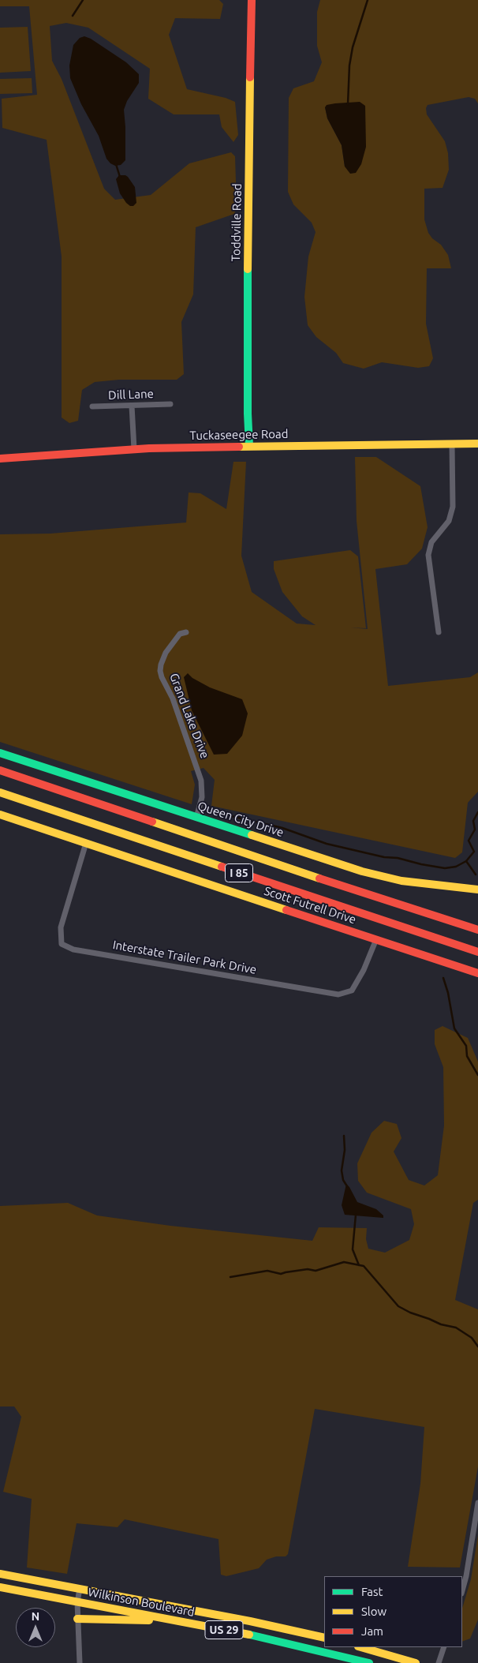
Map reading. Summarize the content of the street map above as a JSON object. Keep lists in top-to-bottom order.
{
  "streets": {
    "main road": [
      "Toddville Road",
      "Tuckaseegee Road",
      "Queen City Drive",
      "I 85",
      "Scott Futrell Drive",
      "Wilkinson Boulevard",
      "US 29"
    ],
    "street": ["Dill Lane", "Grand Lake Drive", "Interstate Trailer Park Drive"]
  },
  "crossings": [
    ["Toddville Road", "Tuckaseegee Road"],
    ["Grand Lake Drive", "Queen City Drive"],
    ["Scott Futrell Drive", "Interstate Trailer Park Drive"]
  ],
  "legend": ["Fast", "Slow", "Jam"],
  "north": "top"
}
